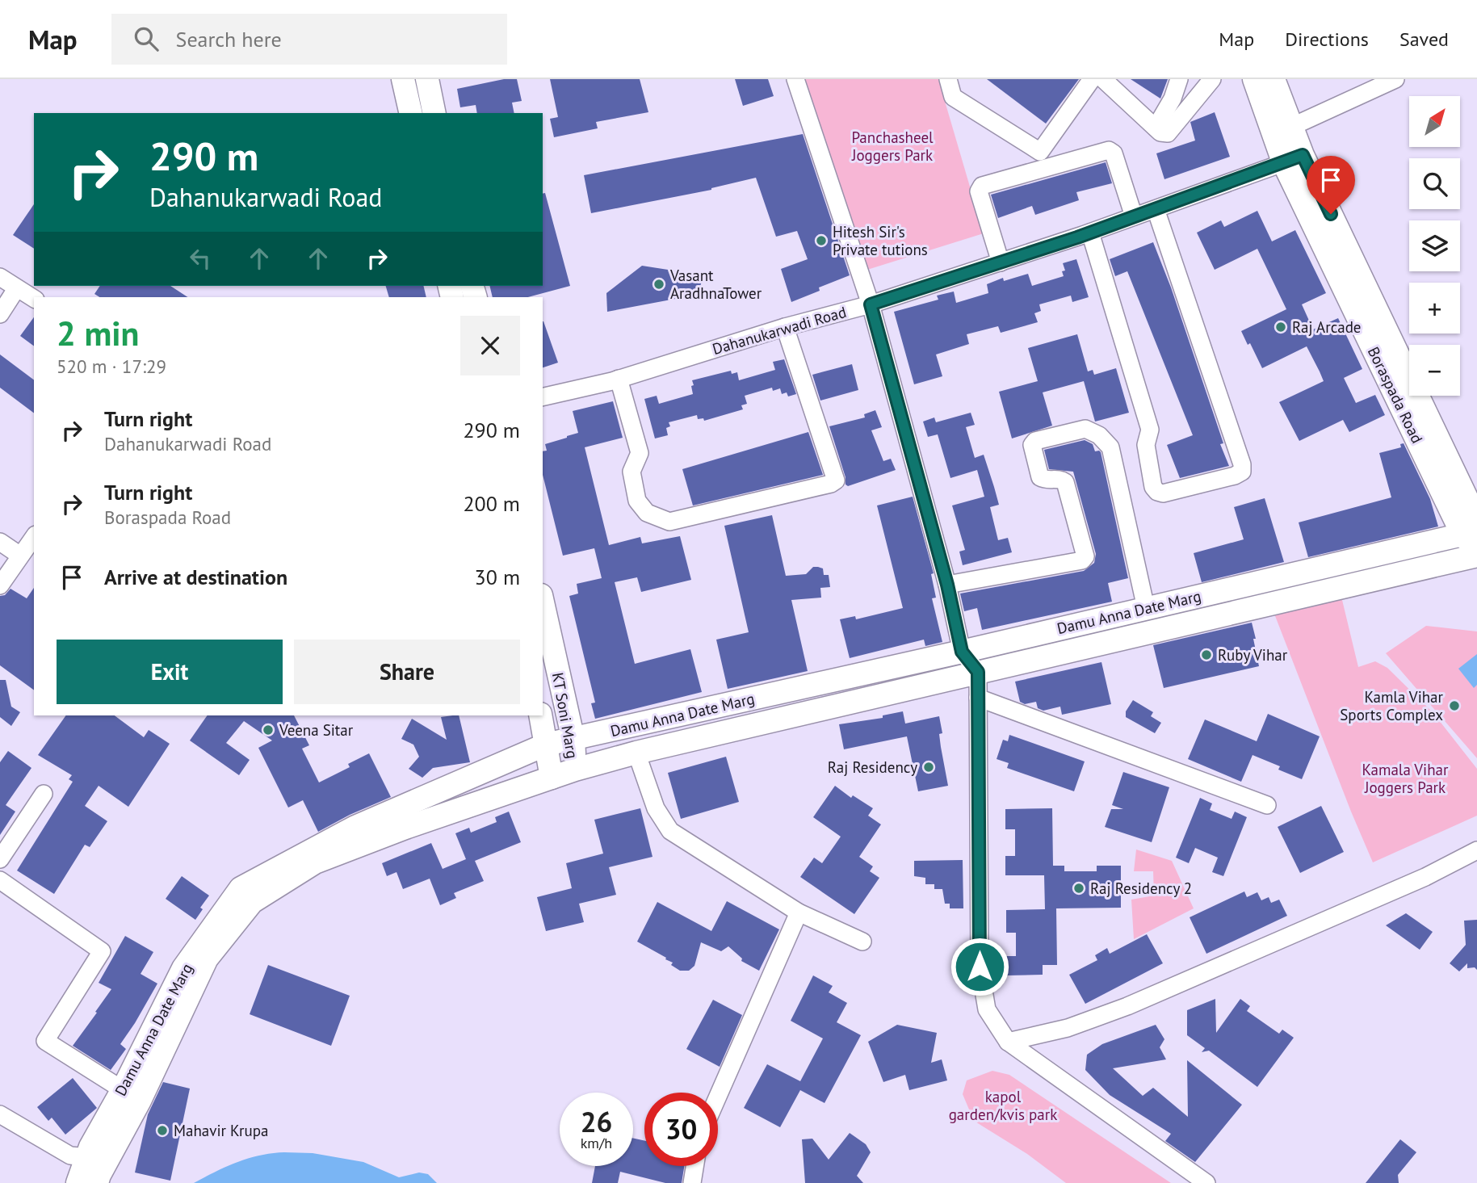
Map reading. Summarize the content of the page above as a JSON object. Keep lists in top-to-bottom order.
{
  "streets": {
    "street": [
      "Dahanukarwadi Road",
      "Boraspada Road",
      "Damu Anna Date Marg",
      "KT Soni Marg"
    ]
  },
  "crossings": [
    ["Dahanukarwadi Road", "Boraspada Road"],
    ["Boraspada Road", "Damu Anna Date Marg"],
    ["Damu Anna Date Marg", "KT Soni Marg"]
  ],
  "parks": ["Panchasheel Joggers Park", "Kamala Vihar Joggers Park", "kapol garden/kvis park"],
  "places": [
    "Hitesh Sir's Private tutions",
    "Vasant AradhnaTower",
    "Raj Arcade",
    "Ruby Vihar",
    "Kamla Vihar Sports Complex",
    "Veena Sitar",
    "Raj Residency",
    "Raj Residency 2",
    "Mahavir Krupa"
  ],
  "north": "top right",
  "page": {
    "header": "Map",
    "search": "Search here",
    "nav": ["Map", "Directions", "Saved"],
    "map_buttons": ["+", "−"],
    "turn": ["290 m", "Dahanukarwadi Road"],
    "heading": ["2 min", "520 m · 17:29"],
    "list": [
      {
        "name": "Turn right",
        "note": "Dahanukarwadi Road",
        "value": "290 m"
      },
      {
        "name": "Turn right",
        "note": "Boraspada Road",
        "value": "200 m"
      },
      {
        "name": "Arrive at destination",
        "value": "30 m"
      }
    ],
    "buttons": ["Exit", "Share"],
    "speed": "26 km/h",
    "limit": "30"
  }
}
